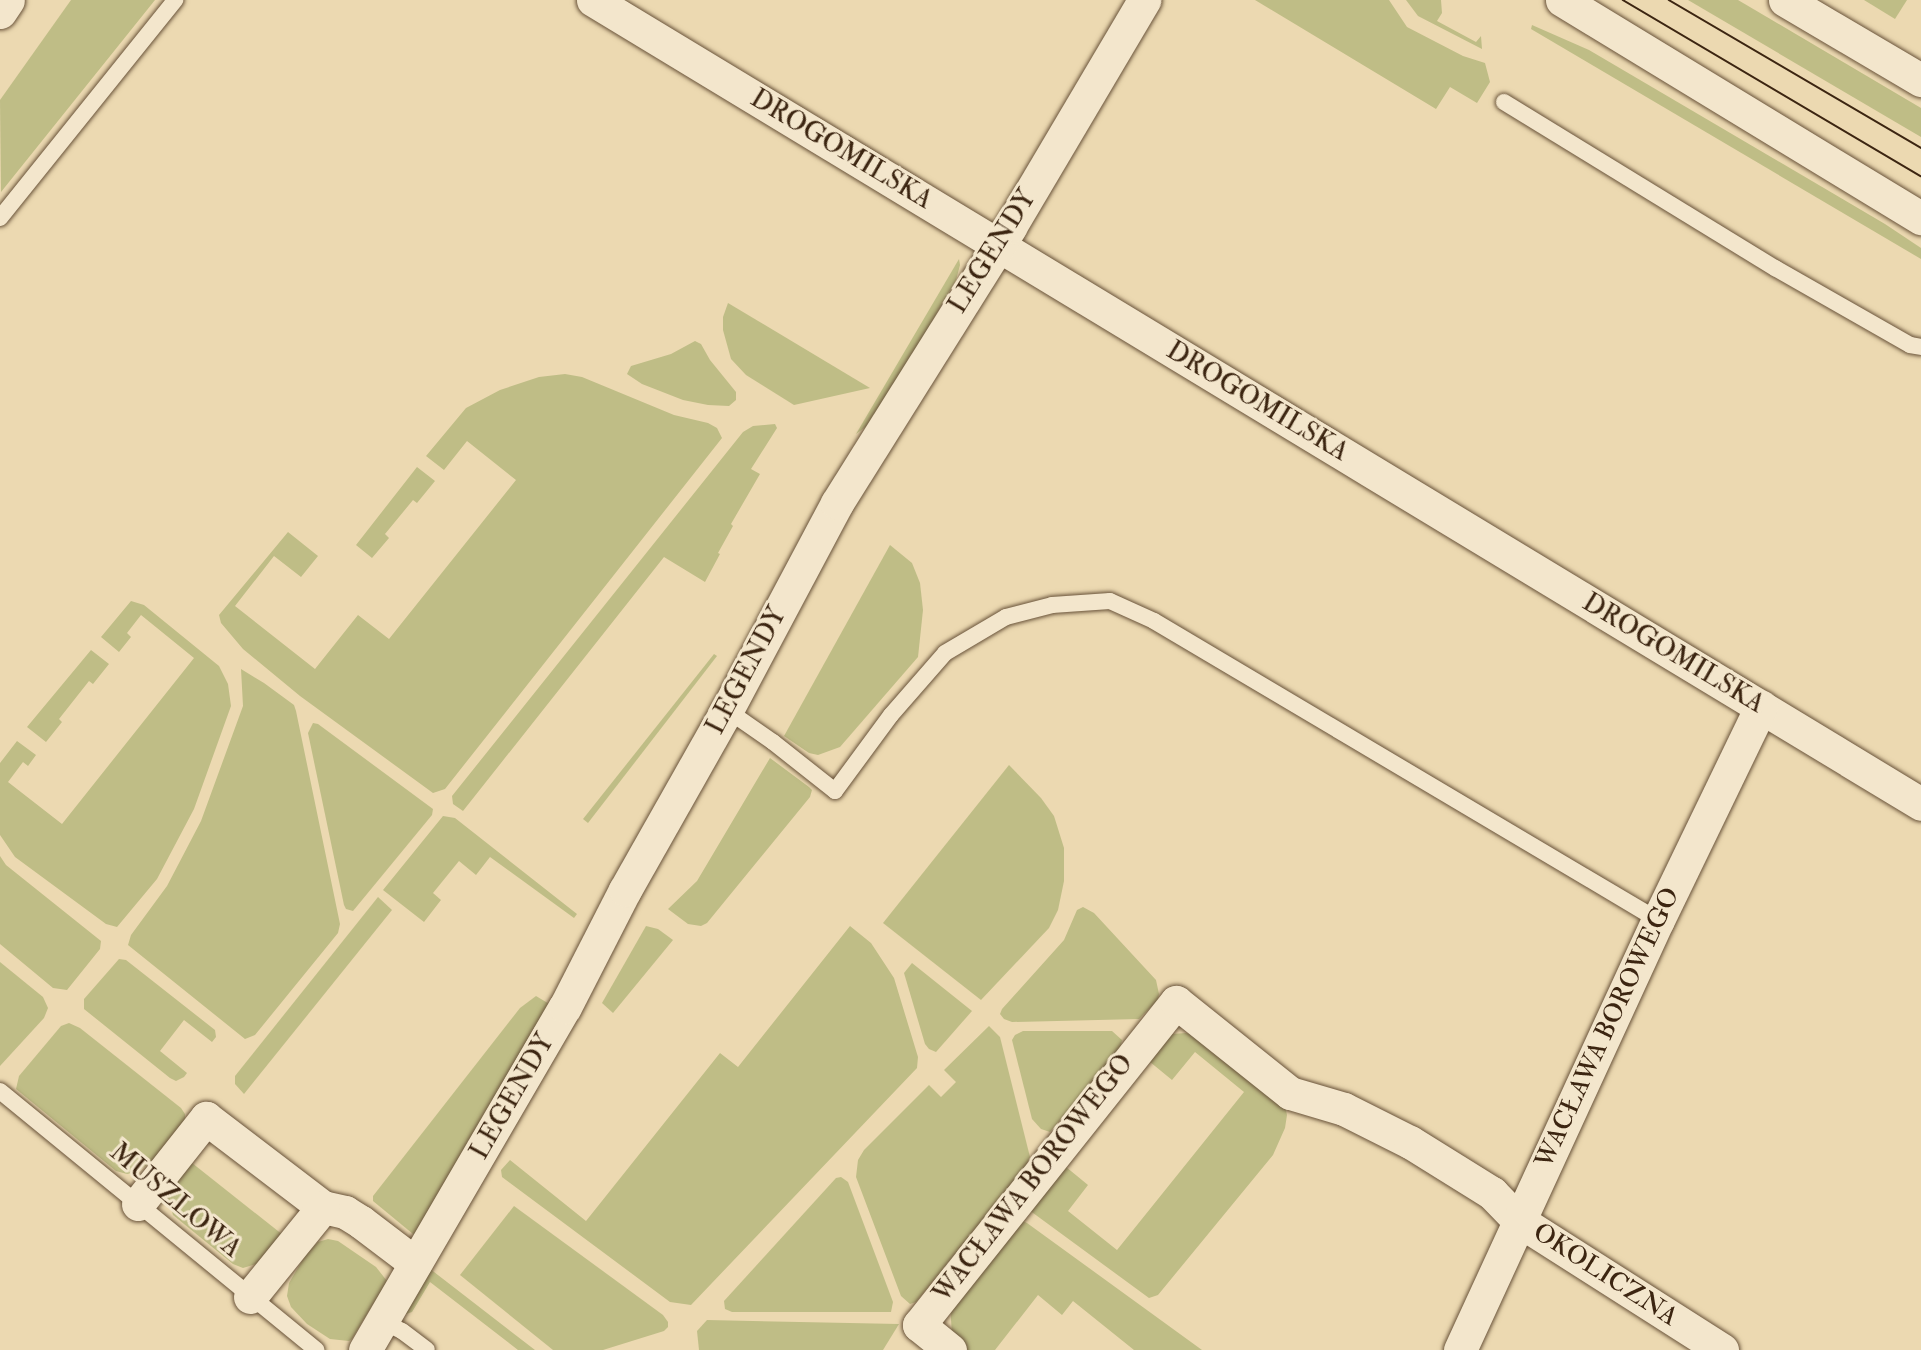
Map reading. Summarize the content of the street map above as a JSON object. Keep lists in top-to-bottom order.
{
  "streets": {
    "street": [
      "DROGOMILSKA",
      "LEGENDY",
      "WACŁAWA BOROWEGO",
      "OKOLICZNA"
    ],
    "lane": ["MUSZLOWA"]
  },
  "crossings": [
    ["DROGOMILSKA", "LEGENDY"],
    ["DROGOMILSKA", "WACŁAWA BOROWEGO"],
    ["WACŁAWA BOROWEGO", "OKOLICZNA"]
  ]
}
